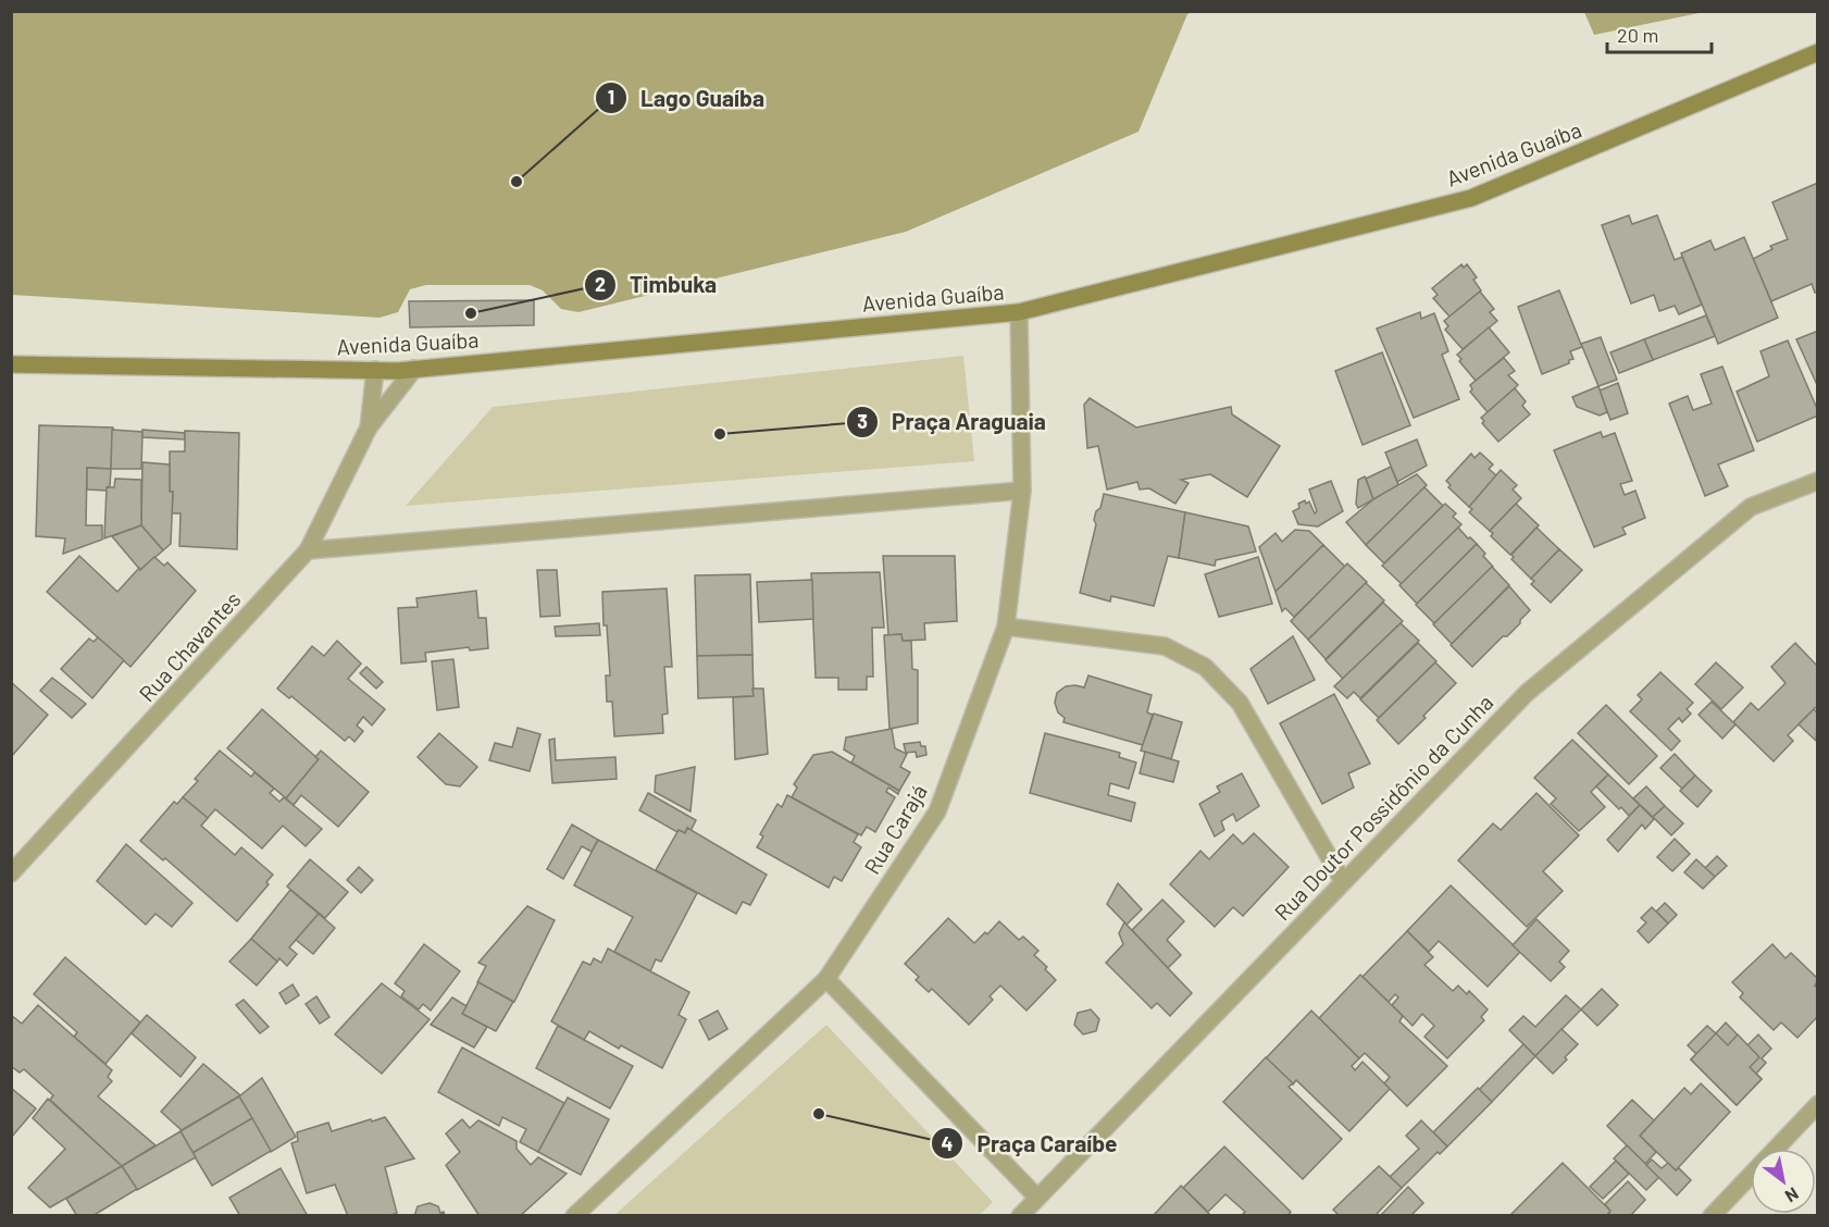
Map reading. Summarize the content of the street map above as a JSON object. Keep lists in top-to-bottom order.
{
  "streets": {
    "main road": ["Avenida Guaíba"],
    "street": ["Rua Chavantes", "Rua Doutor Possidônio da Cunha", "Rua Carajá"]
  },
  "crossings": [
    ["Avenida Guaíba", "Rua Chavantes"],
    ["Avenida Guaíba", "Rua Carajá"]
  ],
  "places": [
    "Lago Guaíba",
    "Timbuka",
    "Praça Araguaia",
    "Praça Caraíbe"
  ],
  "scale_bar": "20 m",
  "north": "bottom right"
}
